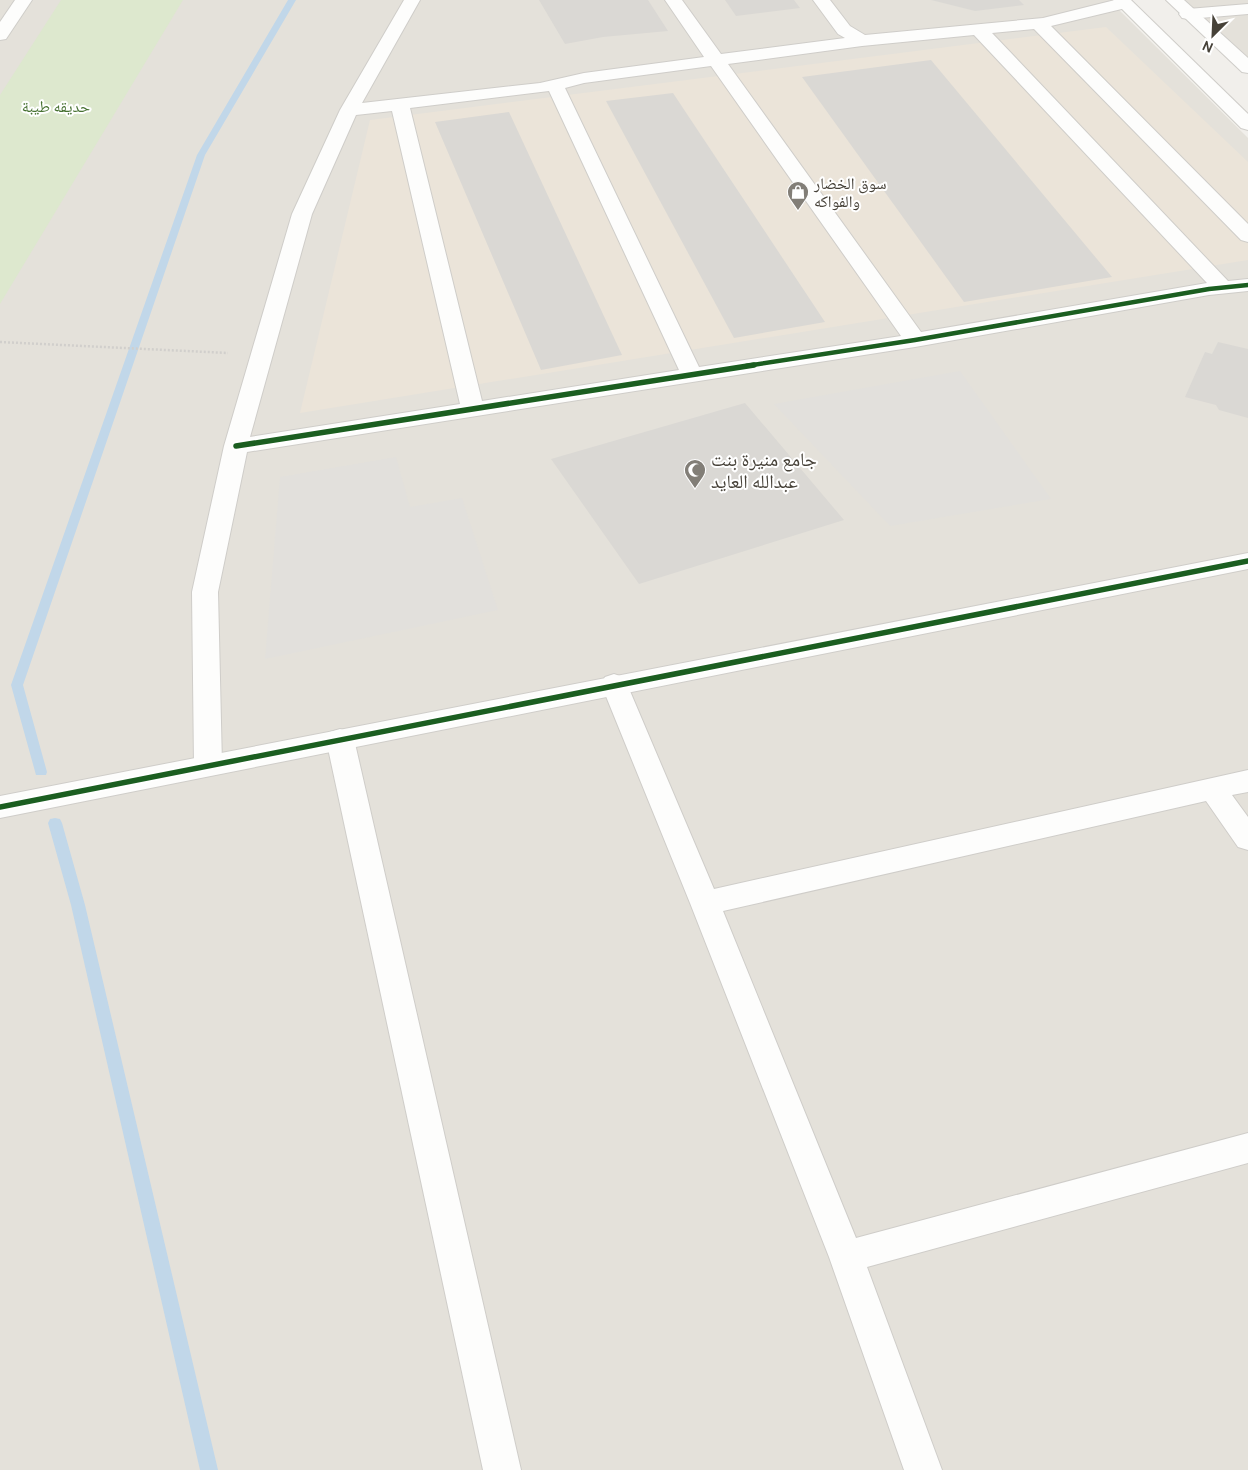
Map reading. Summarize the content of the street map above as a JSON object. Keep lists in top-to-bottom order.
{
  "parks": ["حديقه طيبة"],
  "places": {
    "shop": ["سوق الخضار والفواكه"],
    "mosque": ["جامع منيرة بنت عبدالله العايد"]
  },
  "north": "bottom left"
}
